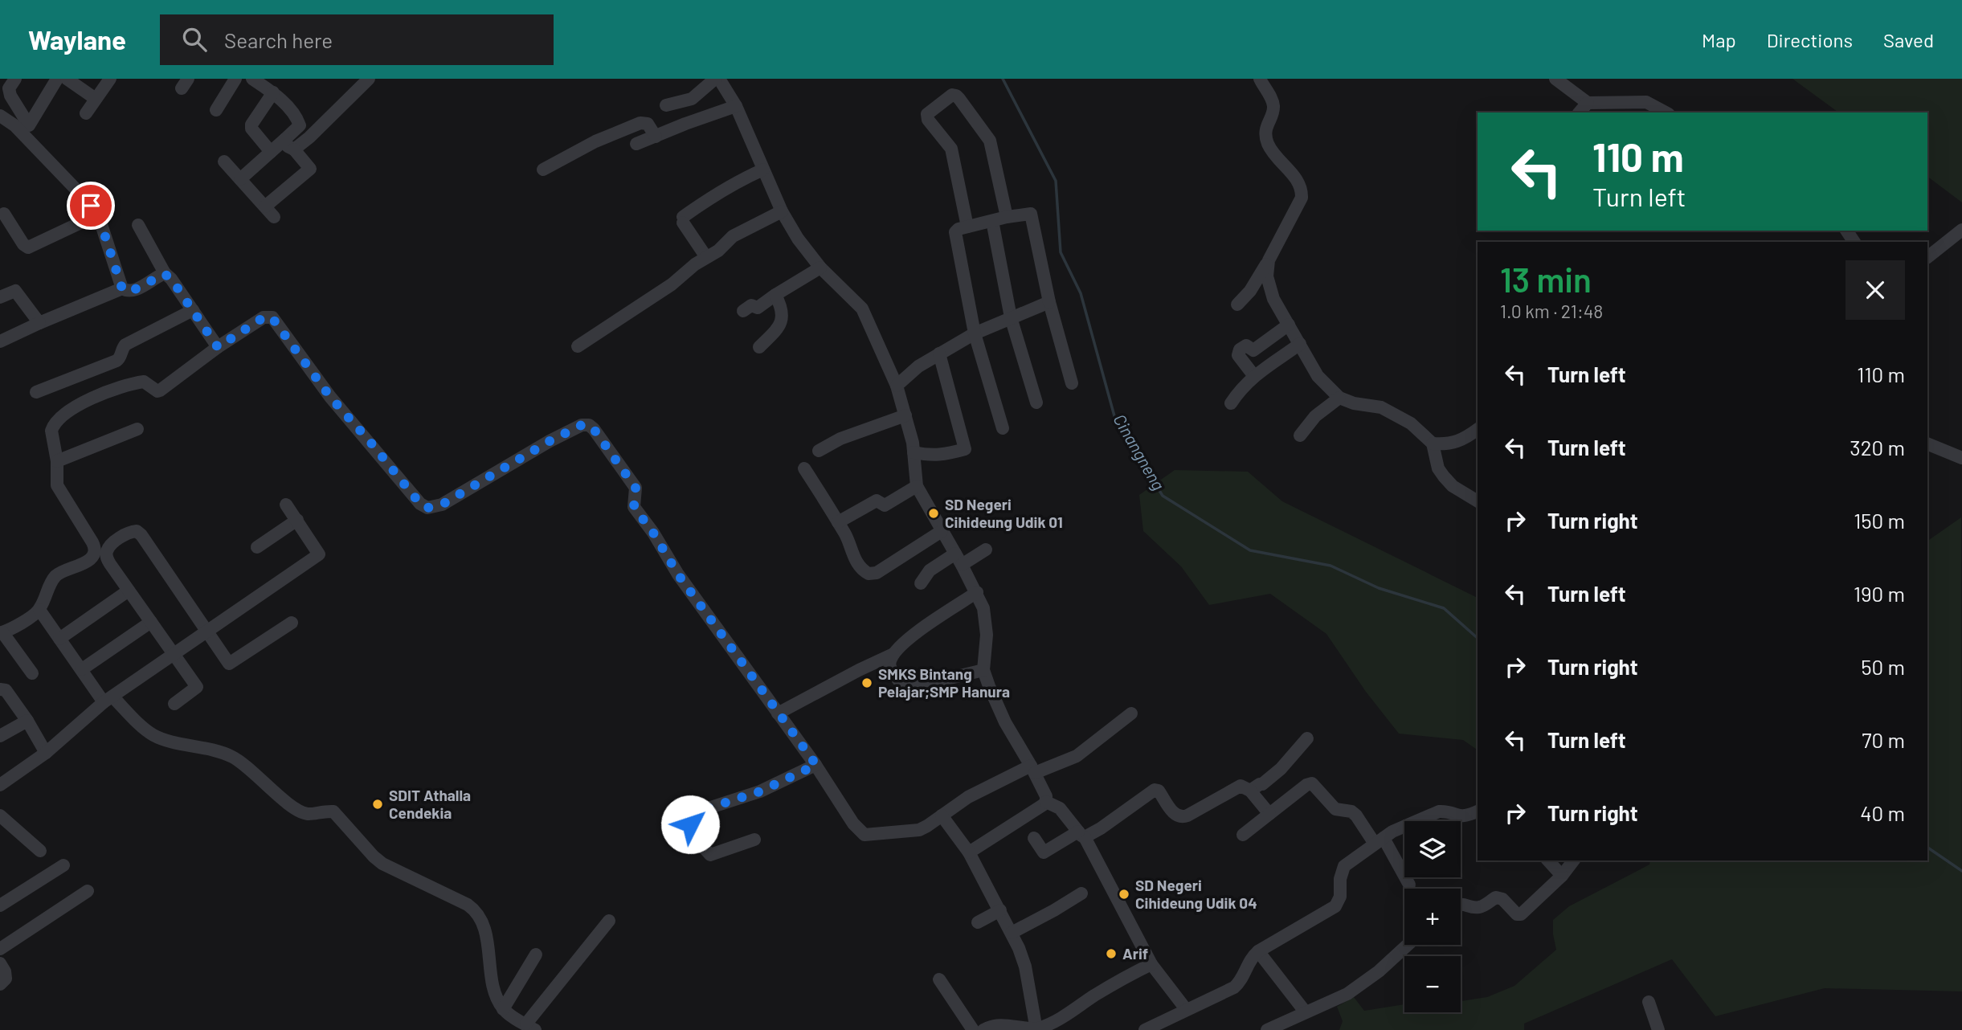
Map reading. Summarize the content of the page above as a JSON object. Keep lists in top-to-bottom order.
{
  "water": ["Cinangneng"],
  "places": [
    "SD Negeri Cihideung Udik 01",
    "SMKS Bintang Pelajar;SMP Hanura",
    "SDIT Athalla Cendekia",
    "SD Negeri Cihideung Udik 04",
    "Arif"
  ],
  "page": {
    "header": "Waylane",
    "search": "Search here",
    "nav": ["Map", "Directions", "Saved"],
    "turn": ["110 m", "Turn left"],
    "heading": ["13 min", "1.0 km · 21:48"],
    "list": [
      {
        "name": "Turn left",
        "value": "110 m"
      },
      {
        "name": "Turn left",
        "value": "320 m"
      },
      {
        "name": "Turn right",
        "value": "150 m"
      },
      {
        "name": "Turn left",
        "value": "190 m"
      },
      {
        "name": "Turn right",
        "value": "50 m"
      },
      {
        "name": "Turn left",
        "value": "70 m"
      },
      {
        "name": "Turn right",
        "value": "40 m"
      }
    ],
    "map_buttons": ["+", "−"]
  }
}
